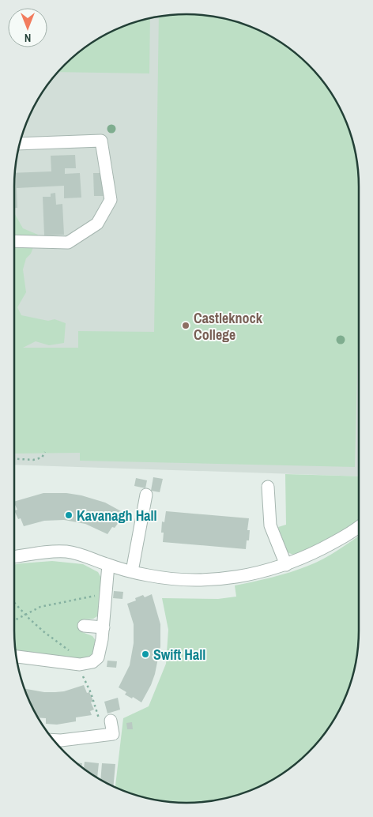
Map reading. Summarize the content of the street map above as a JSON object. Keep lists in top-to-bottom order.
{
  "places": ["Castleknock College", "Kavanagh Hall", "Swift Hall"],
  "north": "bottom"
}
